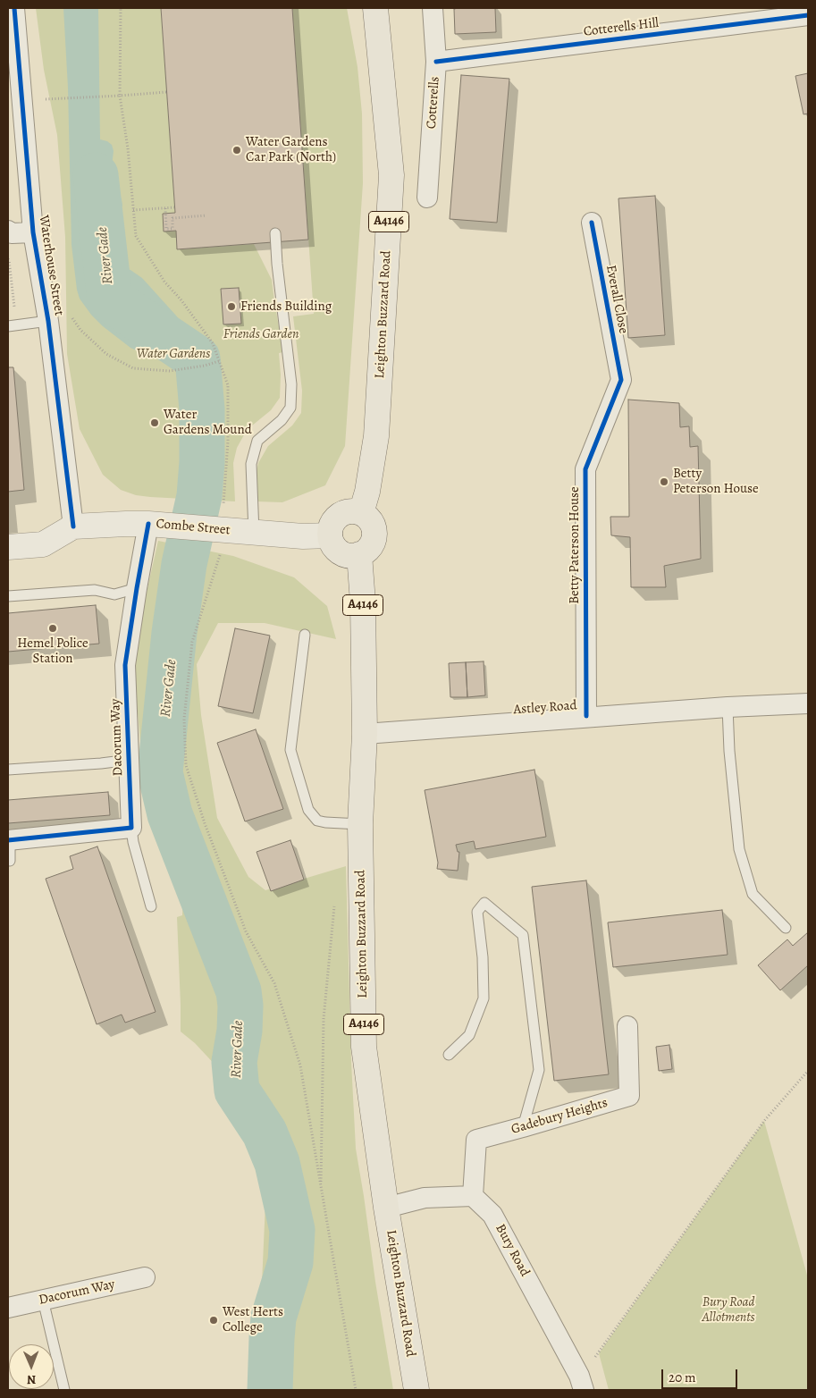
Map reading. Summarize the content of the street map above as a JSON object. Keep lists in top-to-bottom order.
{
  "streets": {
    "main road": ["A4146", "Leighton Buzzard Road"],
    "street": [
      "Cotterells Hill",
      "Cotterells",
      "Waterhouse Street",
      "Everall Close",
      "Combe Street",
      "Betty Paterson House",
      "Astley Road",
      "Dacorum Way",
      "Gadebury Heights",
      "Bury Road"
    ]
  },
  "crossings": [
    ["Cotterells Hill", "Cotterells"],
    ["Waterhouse Street", "Combe Street"],
    ["Everall Close", "Betty Paterson House"],
    ["Leighton Buzzard Road", "Combe Street"],
    ["Leighton Buzzard Road", "Astley Road"],
    ["Combe Street", "Dacorum Way"],
    ["Betty Paterson House", "Astley Road"],
    ["Gadebury Heights", "Bury Road"]
  ],
  "water": ["River Gade"],
  "parks": ["Friends Garden", "Water Gardens", "Bury Road Allotments"],
  "places": [
    "Water Gardens Car Park (North)",
    "Friends Building",
    "Water Gardens Mound",
    "Betty Peterson House",
    "Hemel Police Station",
    "West Herts College"
  ],
  "scale_bar": "20 m",
  "north": "bottom"
}
